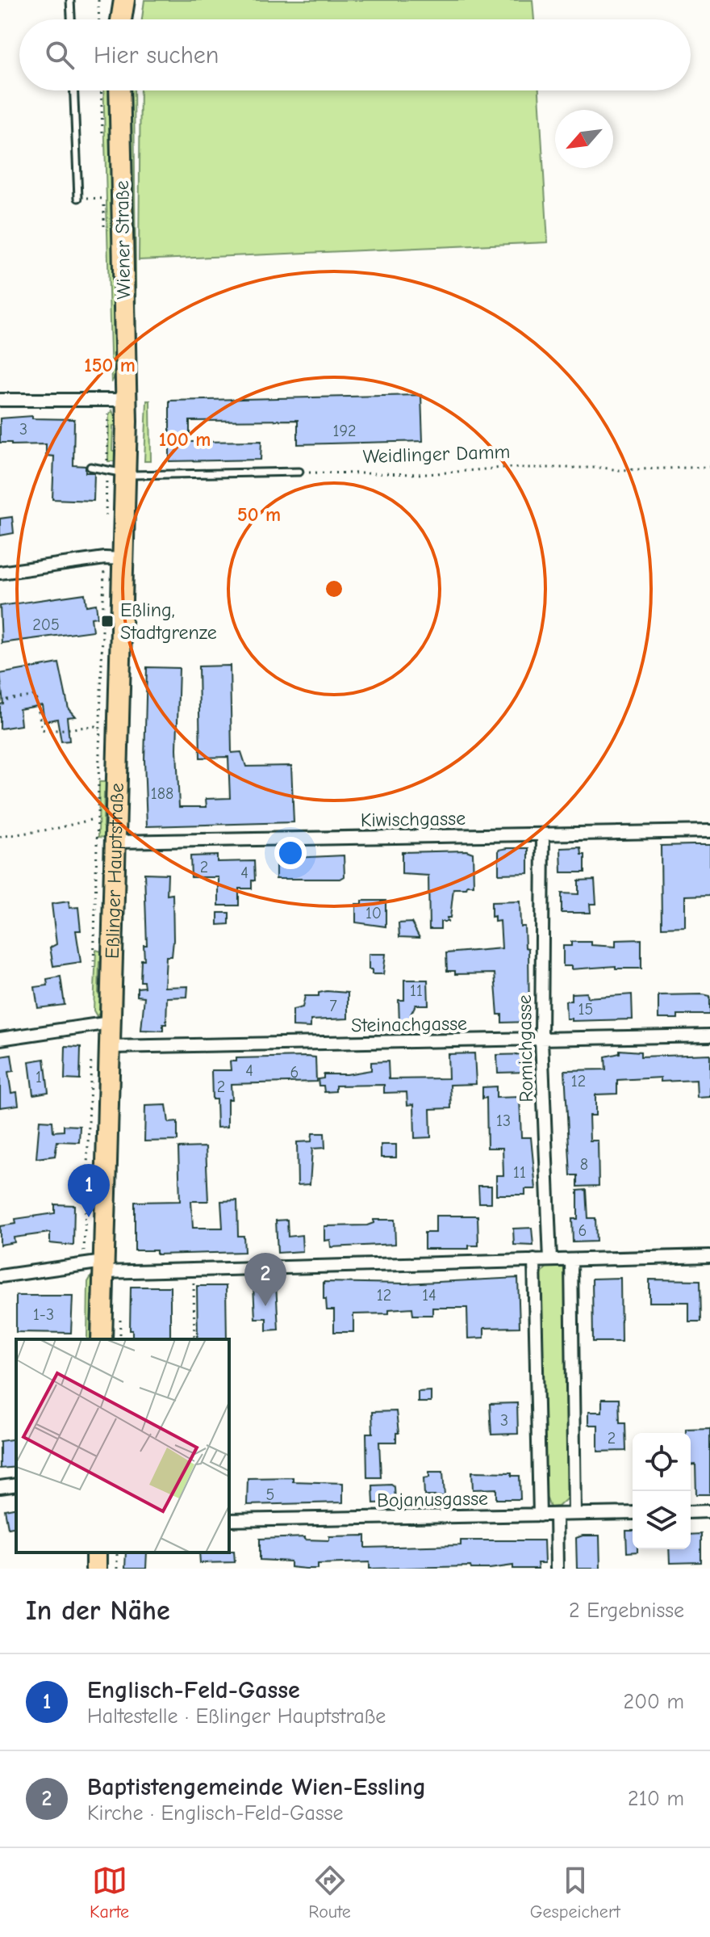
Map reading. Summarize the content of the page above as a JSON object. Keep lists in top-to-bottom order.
{
  "streets": {
    "main road": ["Wiener Straße", "Eßlinger Hauptstraße"],
    "street": [
      "Kiwischgasse",
      "Steinachgasse",
      "Romichgasse",
      "Bojanusgasse"
    ],
    "path": ["Weidlinger Damm"]
  },
  "crossings": [
    ["Wiener Straße", "Eßlinger Hauptstraße"],
    ["Kiwischgasse", "Eßlinger Hauptstraße"],
    ["Kiwischgasse", "Romichgasse"],
    ["Eßlinger Hauptstraße", "Steinachgasse"],
    ["Steinachgasse", "Romichgasse"]
  ],
  "places": {
    "transit": ["Eßling, Stadtgrenze"]
  },
  "house_numbers": [
    "3",
    "192",
    "205",
    "188",
    "2",
    "4",
    "10",
    "11",
    "7",
    "15",
    "4",
    "6",
    "1",
    "12",
    "2",
    "13",
    "8",
    "11",
    "6",
    "12",
    "14",
    "1-3",
    "3",
    "2",
    "5"
  ],
  "north": "bottom left",
  "page": {
    "search": "Hier suchen",
    "pins": ["1", "2"],
    "heading": ["In der Nähe", "2 Ergebnisse"],
    "list": [
      {
        "mark": "1",
        "name": "Englisch-Feld-Gasse",
        "note": "Haltestelle · Eßlinger Hauptstraße",
        "value": "200 m"
      },
      {
        "mark": "2",
        "name": "Baptistengemeinde Wien-Essling",
        "note": "Kirche · Englisch-Feld-Gasse",
        "value": "210 m"
      }
    ],
    "nav": ["Karte", "Route", "Gespeichert"]
  },
  "rings": ["150 m", "100 m", "50 m"]
}
